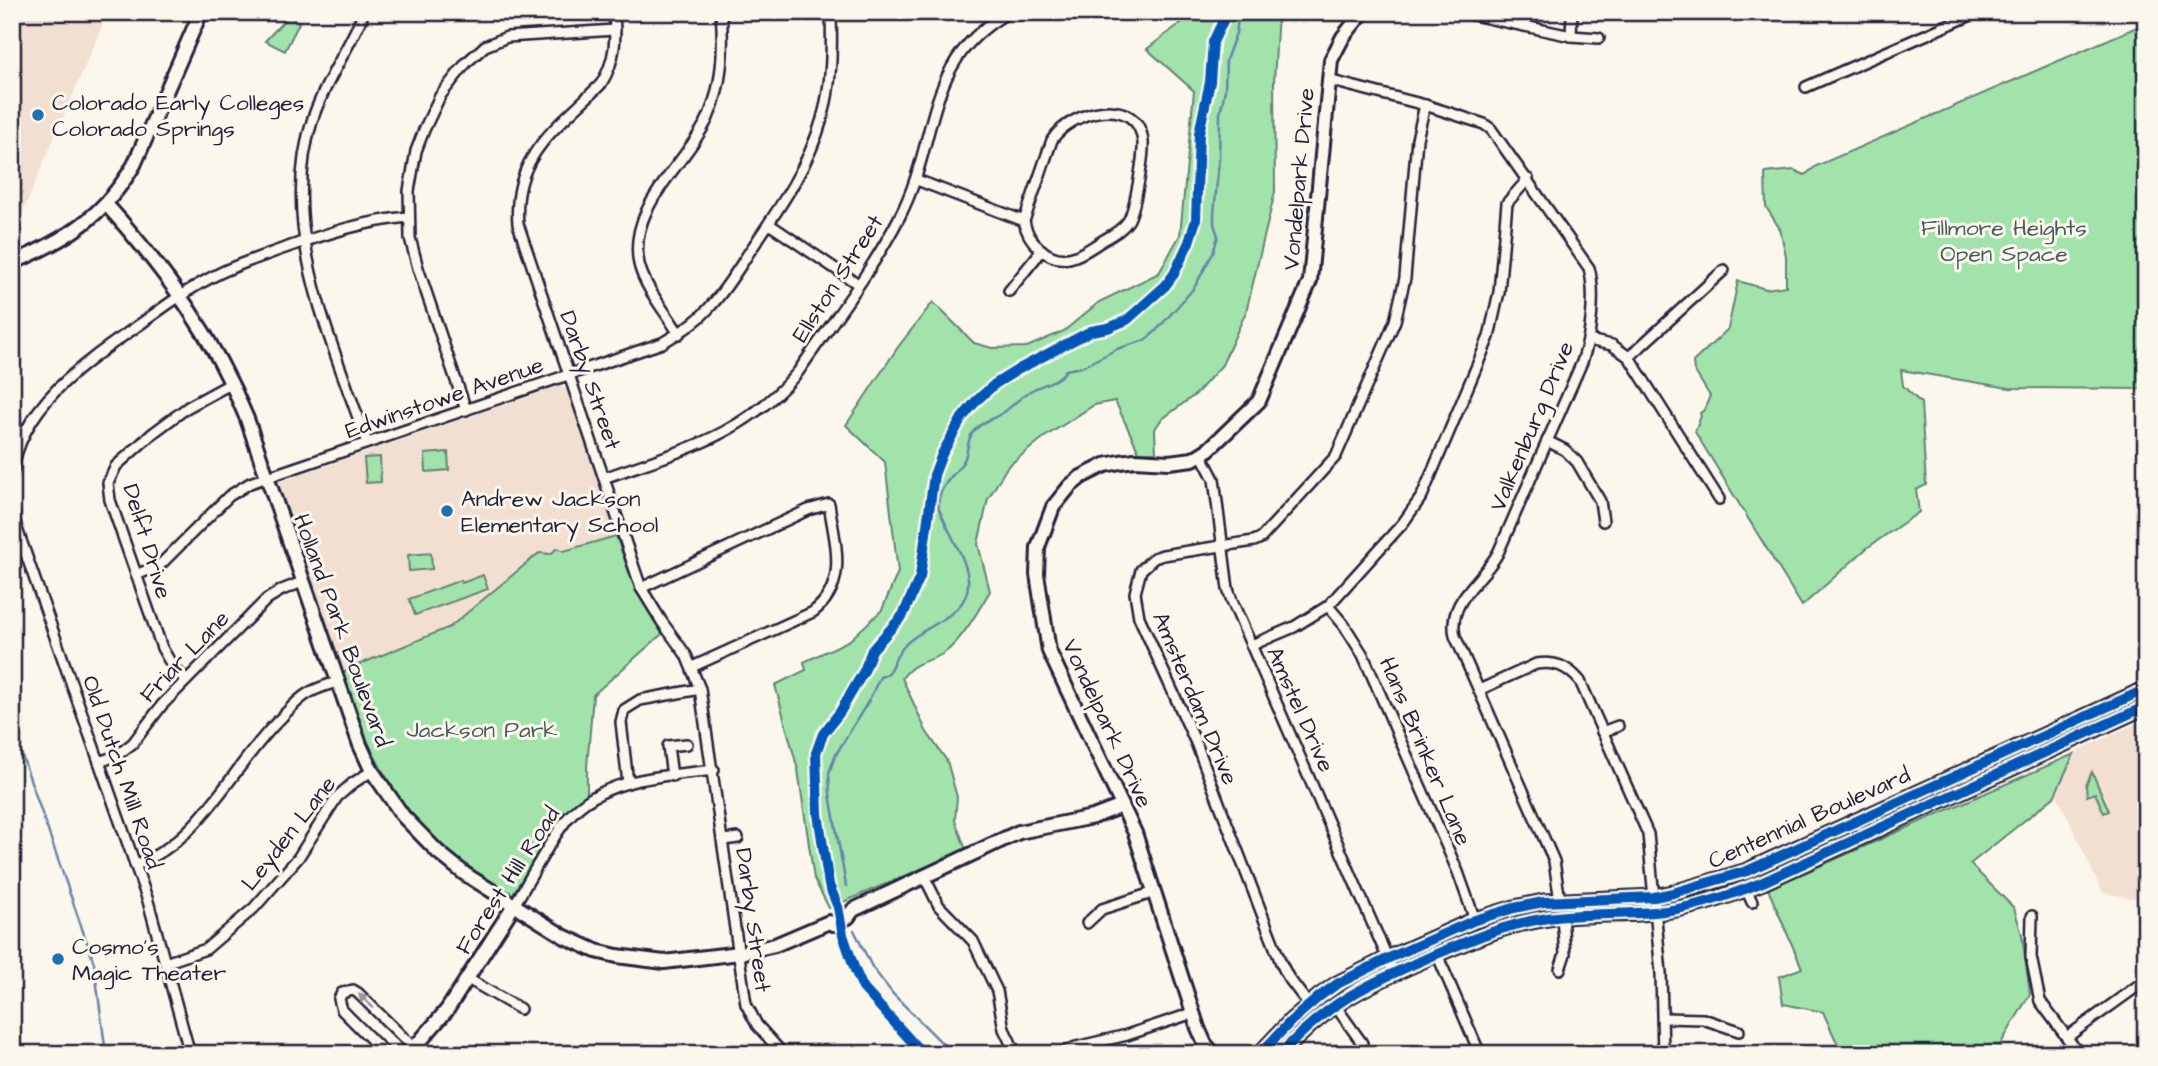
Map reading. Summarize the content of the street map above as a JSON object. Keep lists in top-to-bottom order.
{
  "streets": {
    "main road": ["Centennial Boulevard"],
    "street": [
      "Vondelpark Drive",
      "Ellston Street",
      "Darby Street",
      "Edwinstowe Avenue",
      "Valkenburg Drive",
      "Delft Drive",
      "Holland Park Boulevard",
      "Friar Lane",
      "Amsterdam Drive",
      "Amstel Drive",
      "Hans Brinker Lane",
      "Old Dutch Mill Road",
      "Leyden Lane",
      "Forest Hill Road"
    ]
  },
  "crossings": [
    ["Vondelpark Drive", "Valkenburg Drive"],
    ["Vondelpark Drive", "Holland Park Boulevard"],
    ["Vondelpark Drive", "Amstel Drive"],
    ["Ellston Street", "Darby Street"],
    ["Darby Street", "Edwinstowe Avenue"],
    ["Darby Street", "Holland Park Boulevard"],
    ["Darby Street", "Forest Hill Road"],
    ["Edwinstowe Avenue", "Delft Drive"],
    ["Edwinstowe Avenue", "Holland Park Boulevard"],
    ["Valkenburg Drive", "Amsterdam Drive"],
    ["Valkenburg Drive", "Centennial Boulevard"],
    ["Delft Drive", "Holland Park Boulevard"],
    ["Delft Drive", "Friar Lane"],
    ["Holland Park Boulevard", "Friar Lane"],
    ["Holland Park Boulevard", "Leyden Lane"],
    ["Holland Park Boulevard", "Forest Hill Road"],
    ["Friar Lane", "Old Dutch Mill Road"],
    ["Amsterdam Drive", "Amstel Drive"],
    ["Amsterdam Drive", "Centennial Boulevard"],
    ["Amstel Drive", "Centennial Boulevard"],
    ["Hans Brinker Lane", "Centennial Boulevard"],
    ["Old Dutch Mill Road", "Leyden Lane"]
  ],
  "parks": ["Fillmore Heights Open Space", "Jackson Park"],
  "places": ["Colorado Early Colleges Colorado Springs", "Andrew Jackson Elementary School", "Cosmo's Magic Theater"]
}
